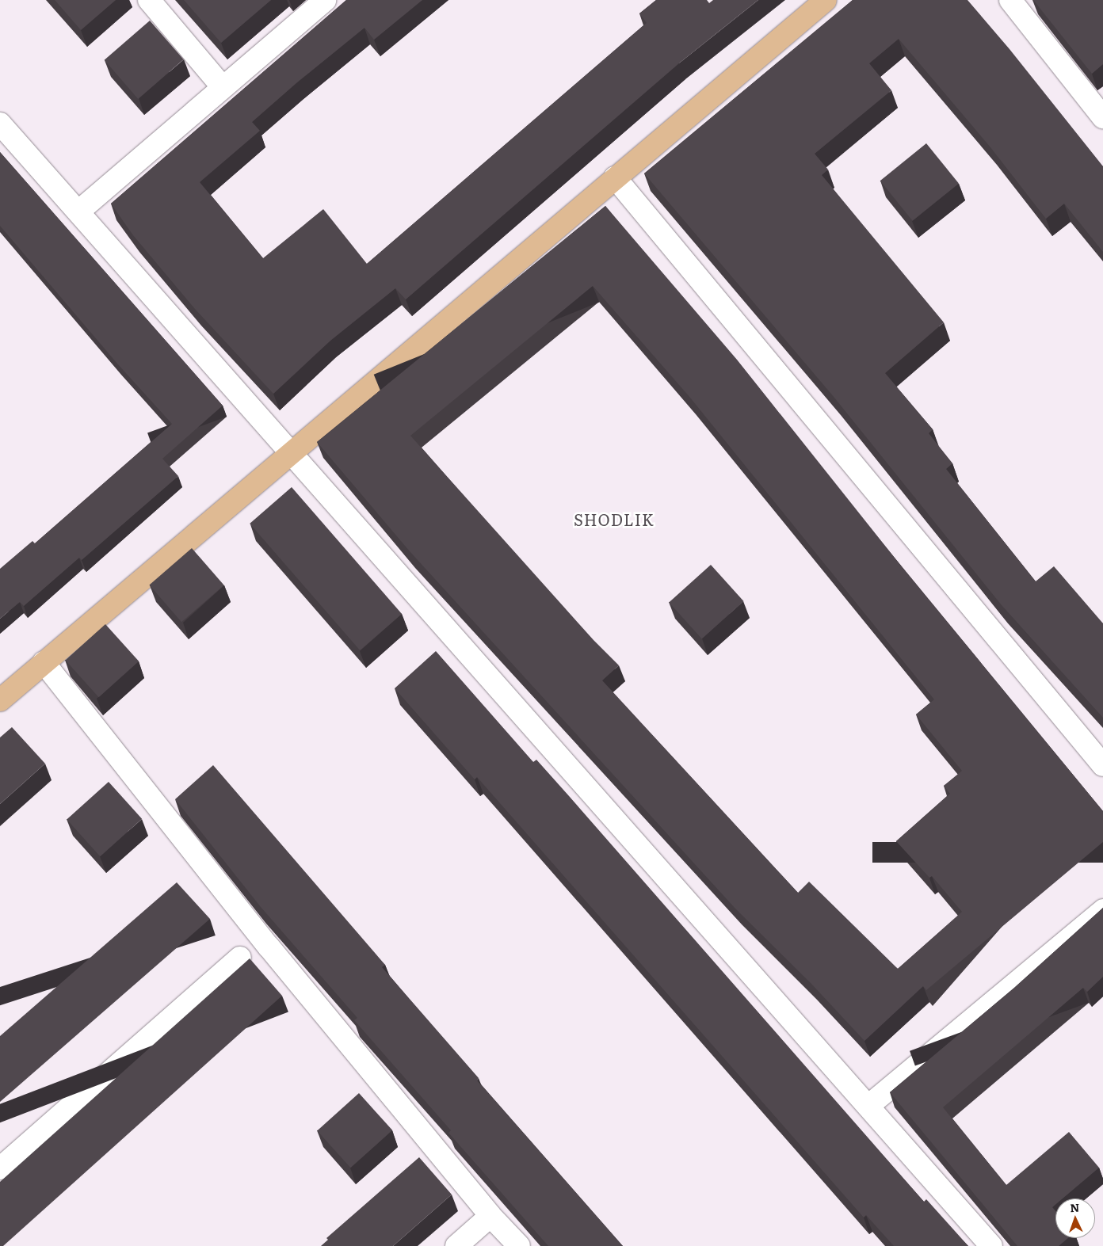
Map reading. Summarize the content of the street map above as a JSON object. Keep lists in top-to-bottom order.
{
  "districts": ["SHODLIK"],
  "north": "top"
}
